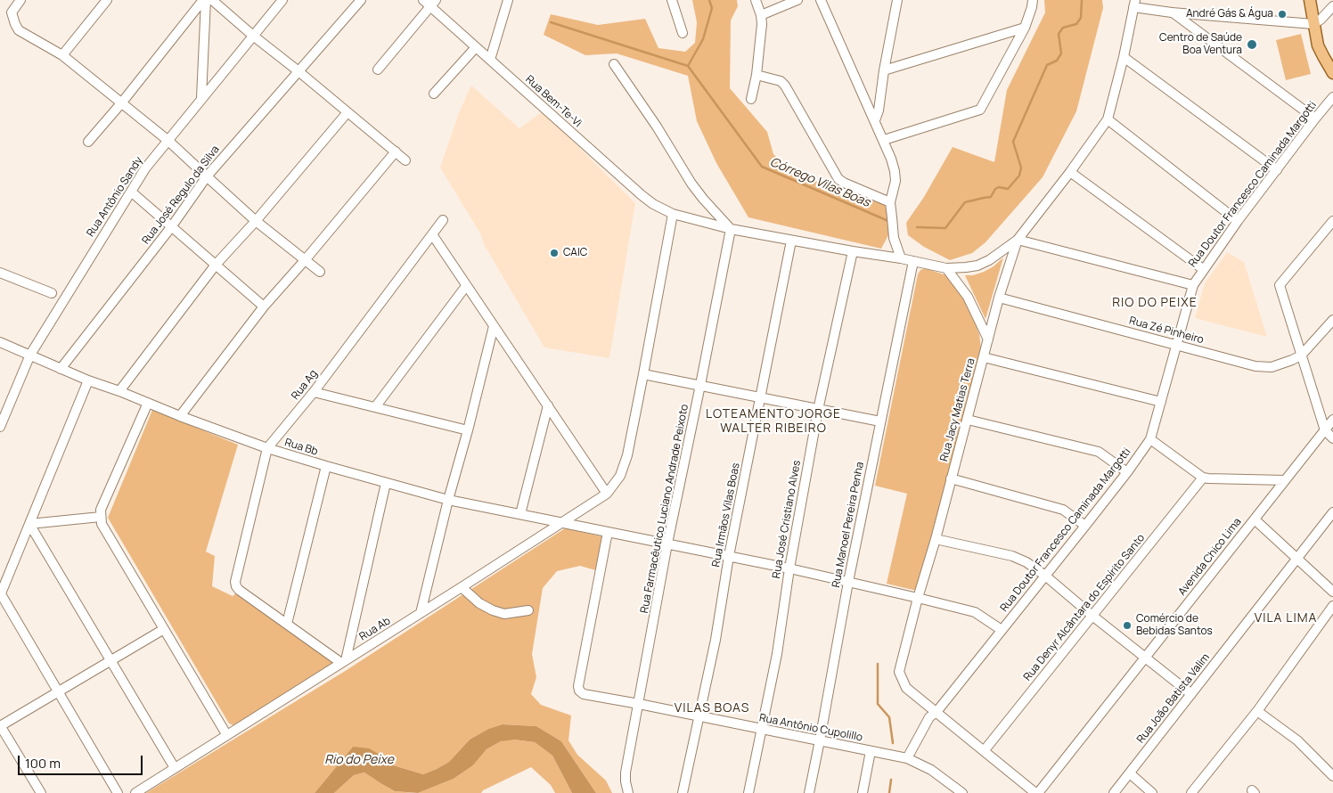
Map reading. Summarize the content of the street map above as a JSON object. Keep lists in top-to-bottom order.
{
  "streets": {
    "street": [
      "Rua Bem-Te-Vi",
      "Rua Doutor Francesco Caminada Margotti",
      "Rua José Regulo da Silva",
      "Rua Antônio Sandy",
      "Rua Zé Pinheiro",
      "Rua Ag",
      "Rua Jacy Matias Terra",
      "Rua Bb",
      "Rua Farmacêutico Luciano Andrade Peixoto",
      "Rua Irmãos Vilas Boas",
      "Rua José Cristiano Alves",
      "Rua Manoel Pereira Penha",
      "Avenida Chico Lima",
      "Rua Denyr Alcântara do Espírito Santo",
      "Rua Ab",
      "Rua João Batista Valim",
      "Rua Antônio Cupolillo"
    ]
  },
  "crossings": [
    ["Rua Bem-Te-Vi", "Rua Jacy Matias Terra"],
    ["Rua Bem-Te-Vi", "Rua Farmacêutico Luciano Andrade Peixoto"],
    ["Rua Bem-Te-Vi", "Rua Irmãos Vilas Boas"],
    ["Rua Bem-Te-Vi", "Rua José Cristiano Alves"],
    ["Rua Bem-Te-Vi", "Rua Manoel Pereira Penha"],
    ["Rua Bem-Te-Vi", "Rua Ab"],
    ["Rua Doutor Francesco Caminada Margotti", "Rua Zé Pinheiro"],
    ["Rua Doutor Francesco Caminada Margotti", "Rua Jacy Matias Terra"],
    ["Rua Doutor Francesco Caminada Margotti", "Rua Bb"],
    ["Rua Doutor Francesco Caminada Margotti", "Rua Antônio Cupolillo"],
    ["Rua José Regulo da Silva", "Rua Bb"],
    ["Rua Antônio Sandy", "Rua Bb"],
    ["Rua Zé Pinheiro", "Rua Jacy Matias Terra"],
    ["Rua Ag", "Rua Bb"],
    ["Rua Jacy Matias Terra", "Rua Bb"],
    ["Rua Jacy Matias Terra", "Avenida Chico Lima"],
    ["Rua Jacy Matias Terra", "Rua Denyr Alcântara do Espírito Santo"],
    ["Rua Bb", "Rua Farmacêutico Luciano Andrade Peixoto"],
    ["Rua Bb", "Rua Irmãos Vilas Boas"],
    ["Rua Bb", "Rua José Cristiano Alves"],
    ["Rua Bb", "Rua Manoel Pereira Penha"],
    ["Rua Bb", "Rua Ab"],
    ["Rua Bb", "Rua Antônio Cupolillo"],
    ["Rua Farmacêutico Luciano Andrade Peixoto", "Rua Antônio Cupolillo"],
    ["Rua Irmãos Vilas Boas", "Rua Antônio Cupolillo"],
    ["Rua José Cristiano Alves", "Rua Antônio Cupolillo"],
    ["Rua Manoel Pereira Penha", "Rua Antônio Cupolillo"]
  ],
  "districts": [
    "RIO DO PEIXE",
    "LOTEAMENTO JORGE WALTER RIBEIRO",
    "VILA LIMA",
    "VILAS BOAS"
  ],
  "water": ["Córrego Vilas Boas", "Rio do Peixe"],
  "places": [
    "André Gás & Água",
    "Centro de Saúde Boa Ventura",
    "CAIC",
    "Comércio de Bebidas Santos"
  ],
  "scale_bar": "100 m"
}
